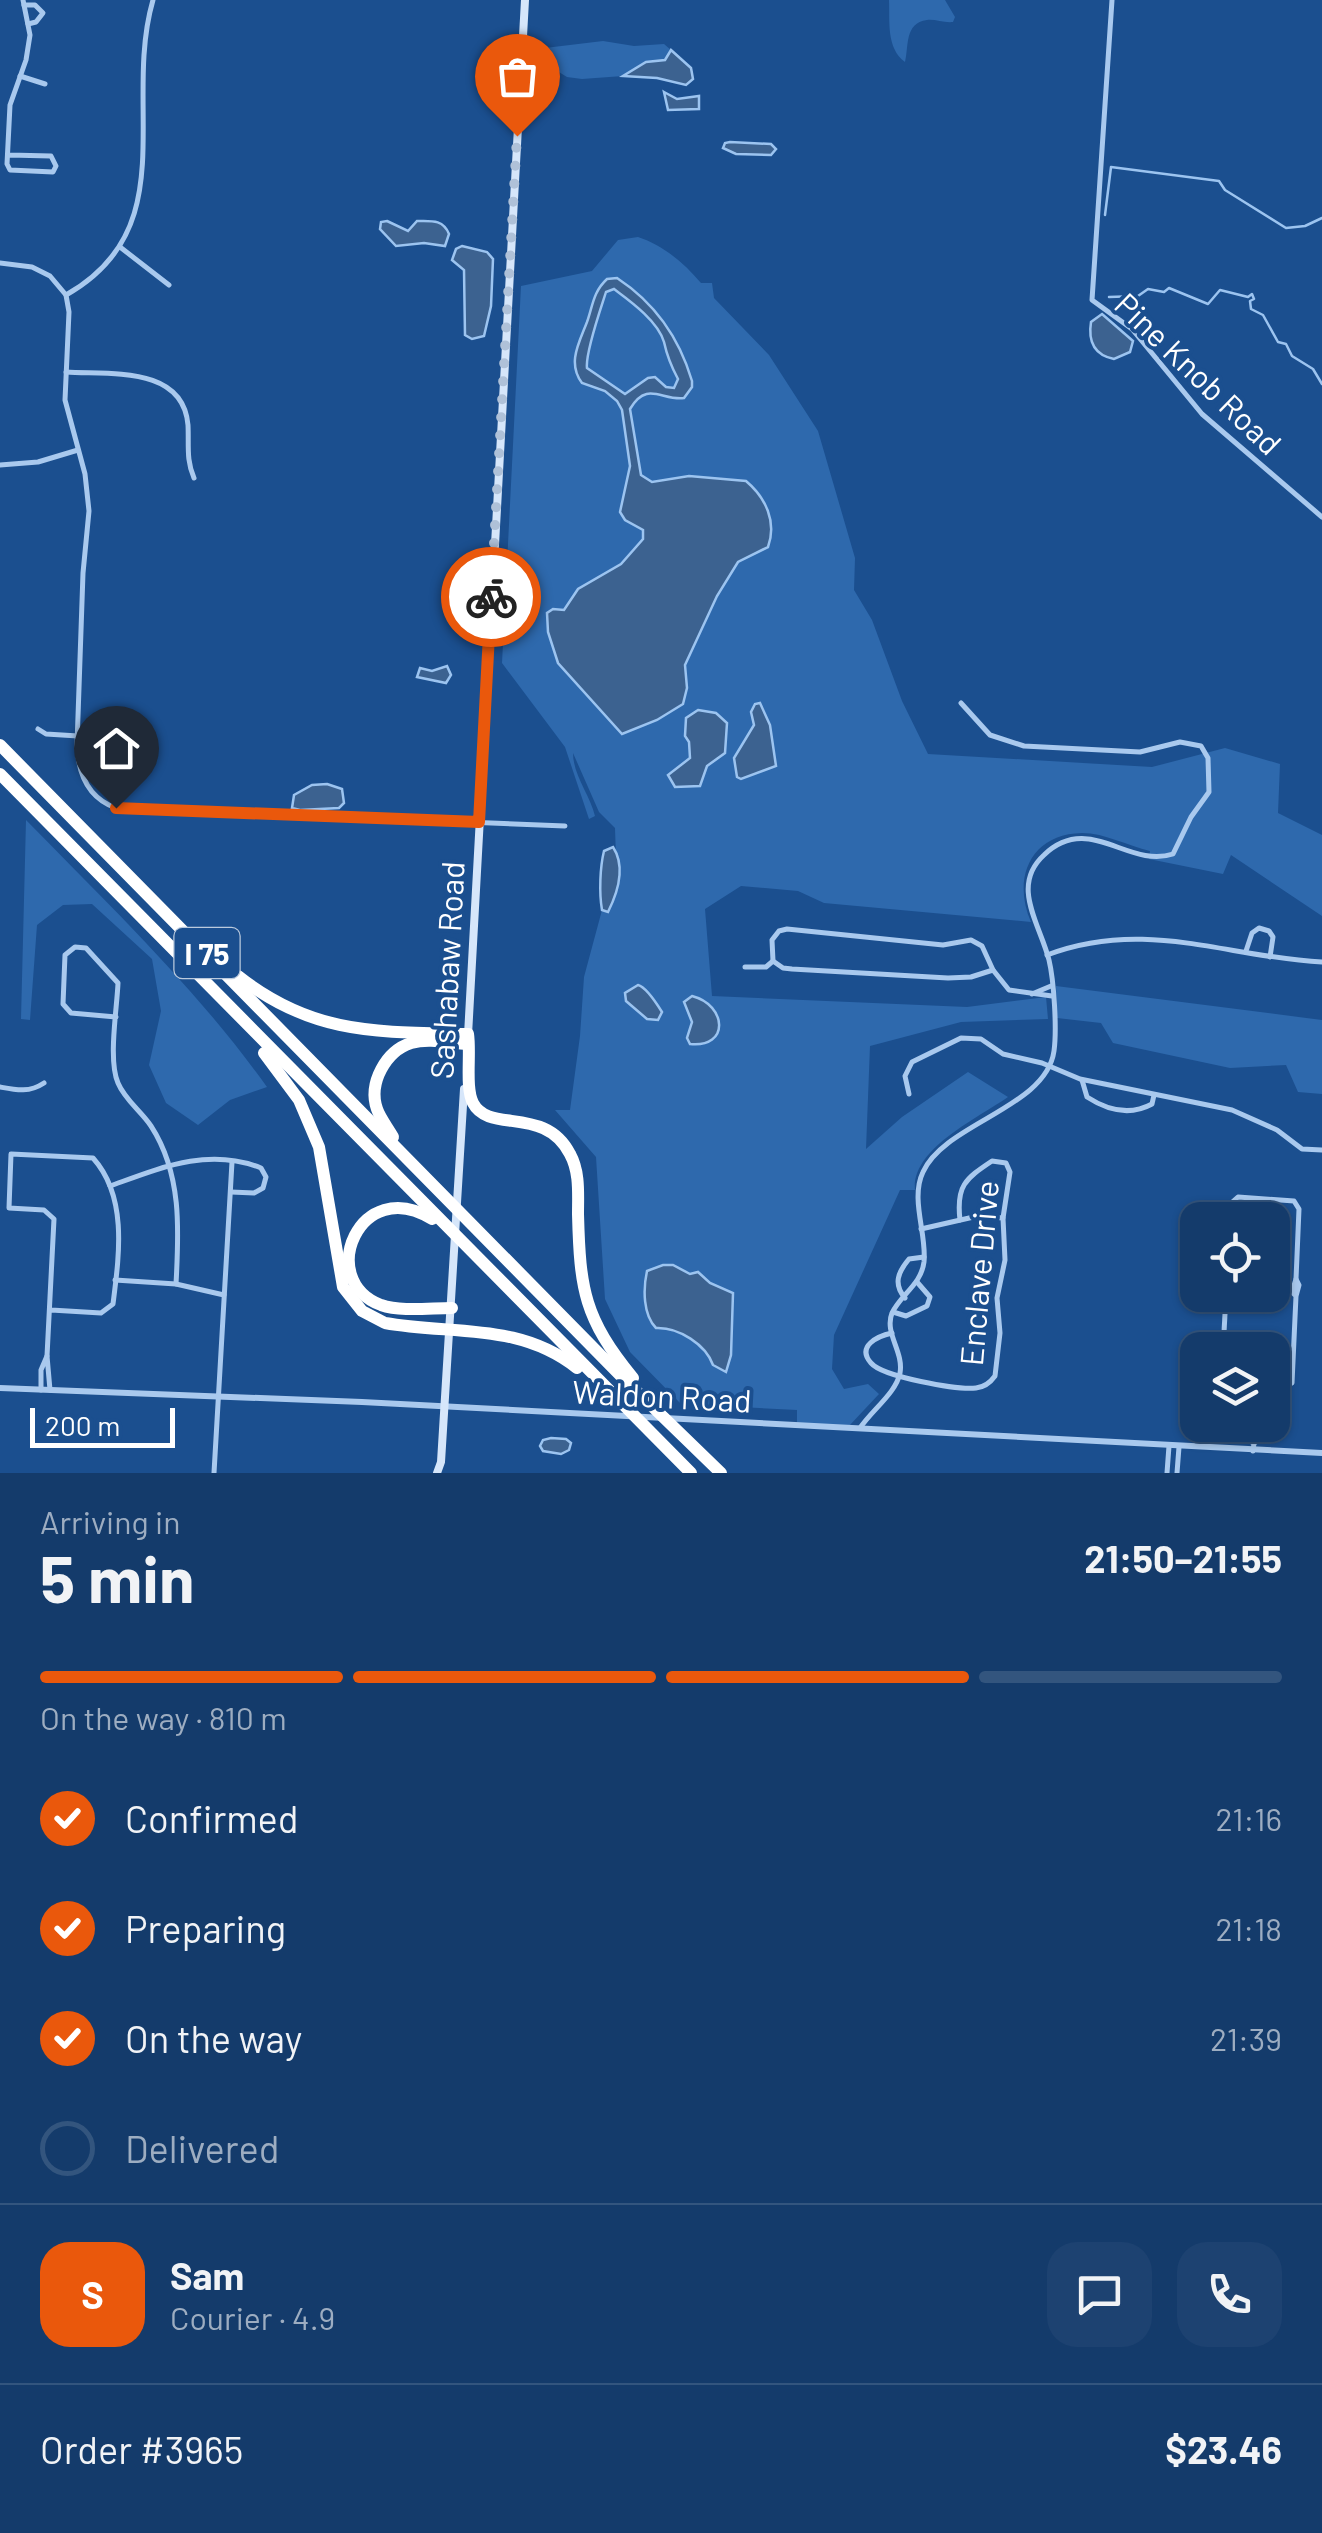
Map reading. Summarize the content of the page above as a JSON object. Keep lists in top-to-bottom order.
{
  "streets": {
    "highway": ["I 75"],
    "main road": ["Sashabaw Road"],
    "street": ["Pine Knob Road", "Enclave Drive", "Waldon Road"]
  },
  "crossings": [
    ["I 75", "Waldon Road"],
    ["Sashabaw Road", "Waldon Road"]
  ],
  "scale_bar": "200 m",
  "page": {
    "scale": "200 m",
    "heading": ["5 min", "Arriving in", "21:50–21:55"],
    "panel": [
      "Sam",
      "Courier · 4.9",
      "Order #3965",
      "$23.46"
    ],
    "bar": "On the way · 810 m",
    "list": [
      ["Confirmed", "21:16"],
      ["Preparing", "21:18"],
      ["On the way", "21:39"],
      "Delivered"
    ],
    "round": "S"
  }
}
